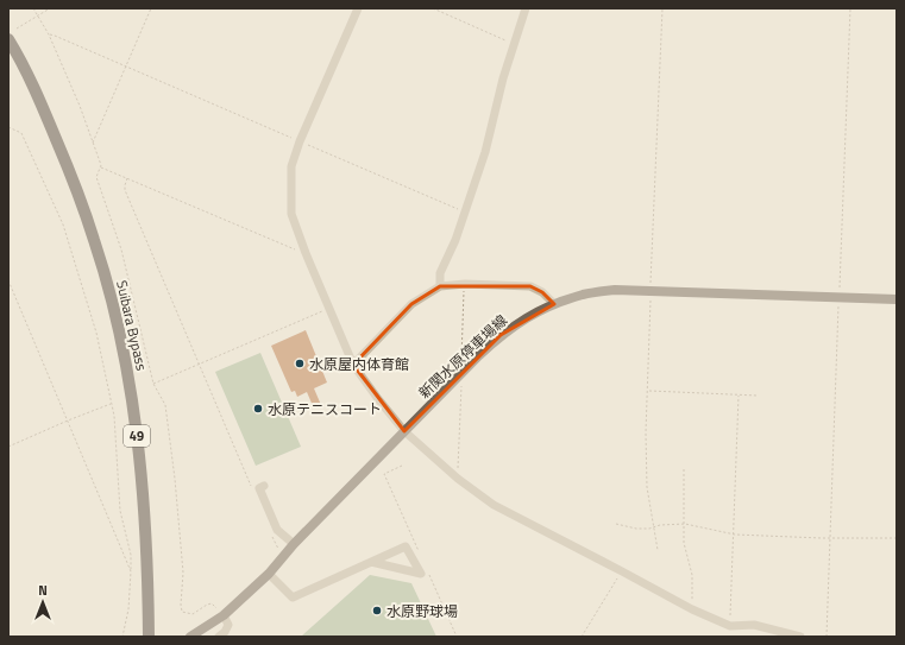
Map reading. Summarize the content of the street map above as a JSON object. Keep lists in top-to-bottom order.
{
  "streets": {
    "highway": ["Suibara Bypass", "49"],
    "main road": ["新関水原停車場線"]
  },
  "places": ["水原屋内体育館", "水原テニスコート", "水原野球場"],
  "north": "top"
}
